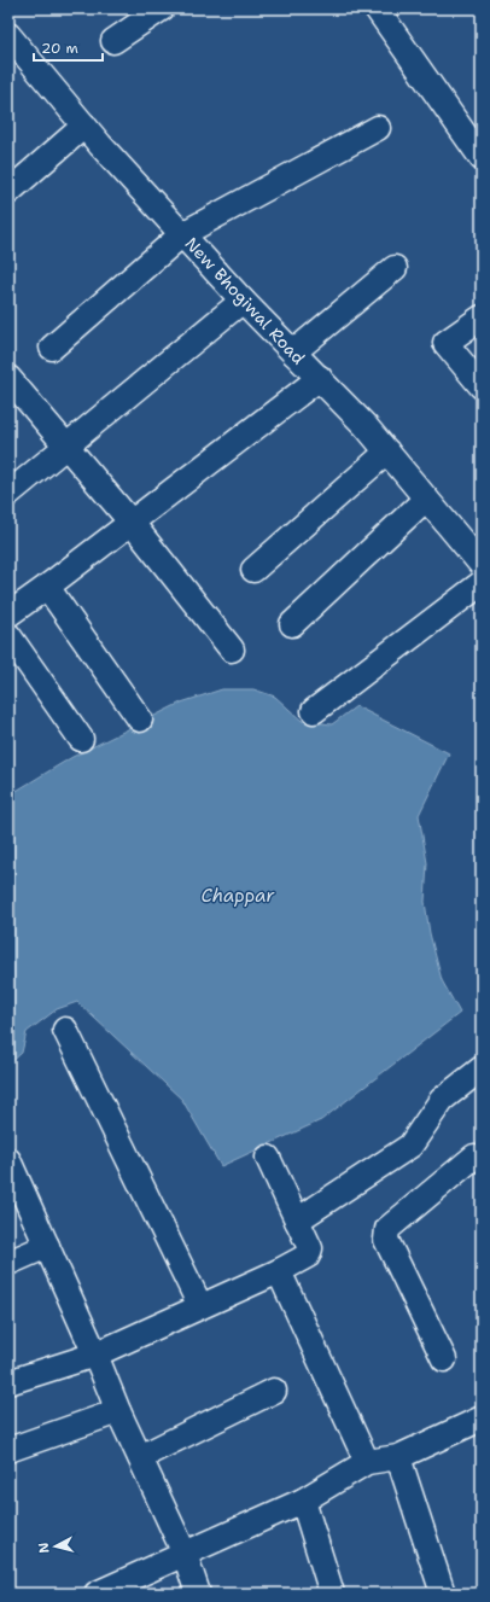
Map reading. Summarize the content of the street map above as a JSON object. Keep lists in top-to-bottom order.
{
  "streets": {
    "street": ["New Bhogiwal Road"]
  },
  "water": ["Chappar"],
  "scale_bar": "20 m",
  "north": "left"
}
